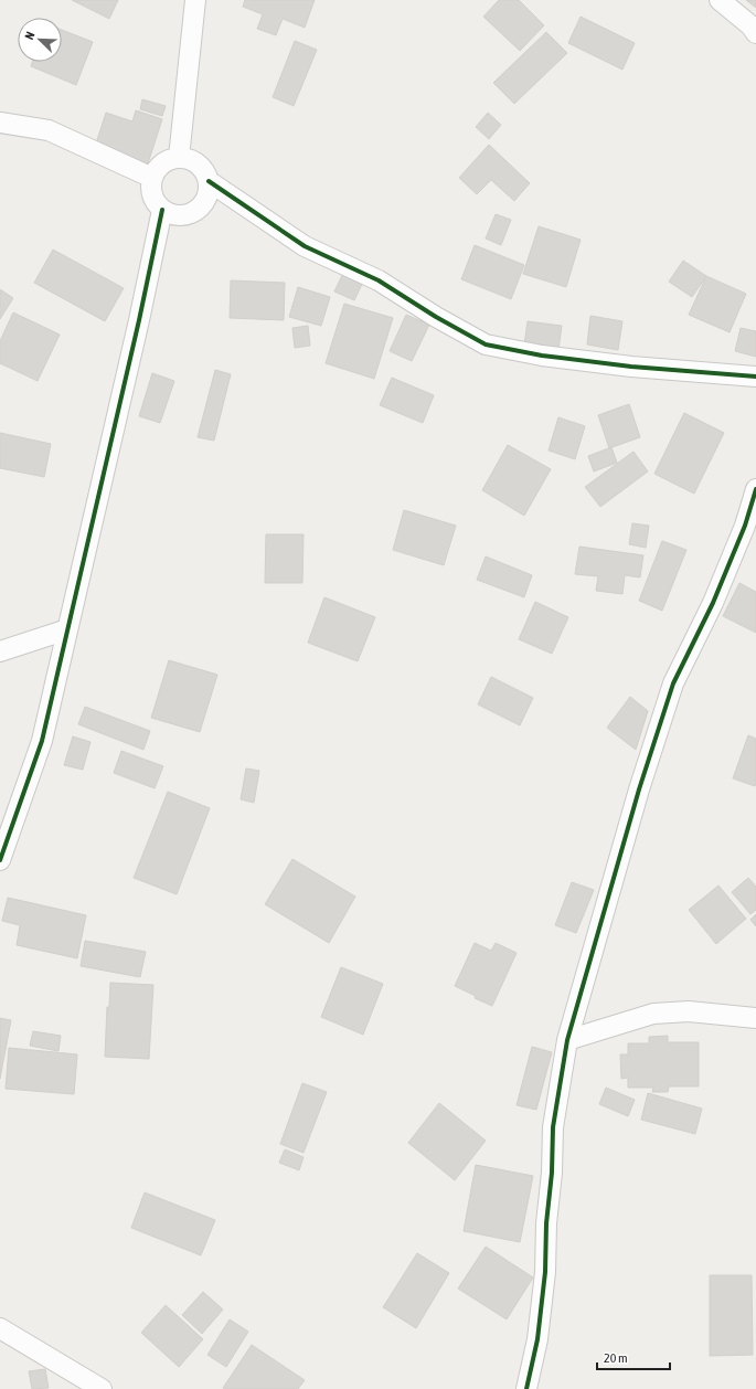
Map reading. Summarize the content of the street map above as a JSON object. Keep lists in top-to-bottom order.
{
  "scale_bar": "20 m",
  "north": "top left"
}
